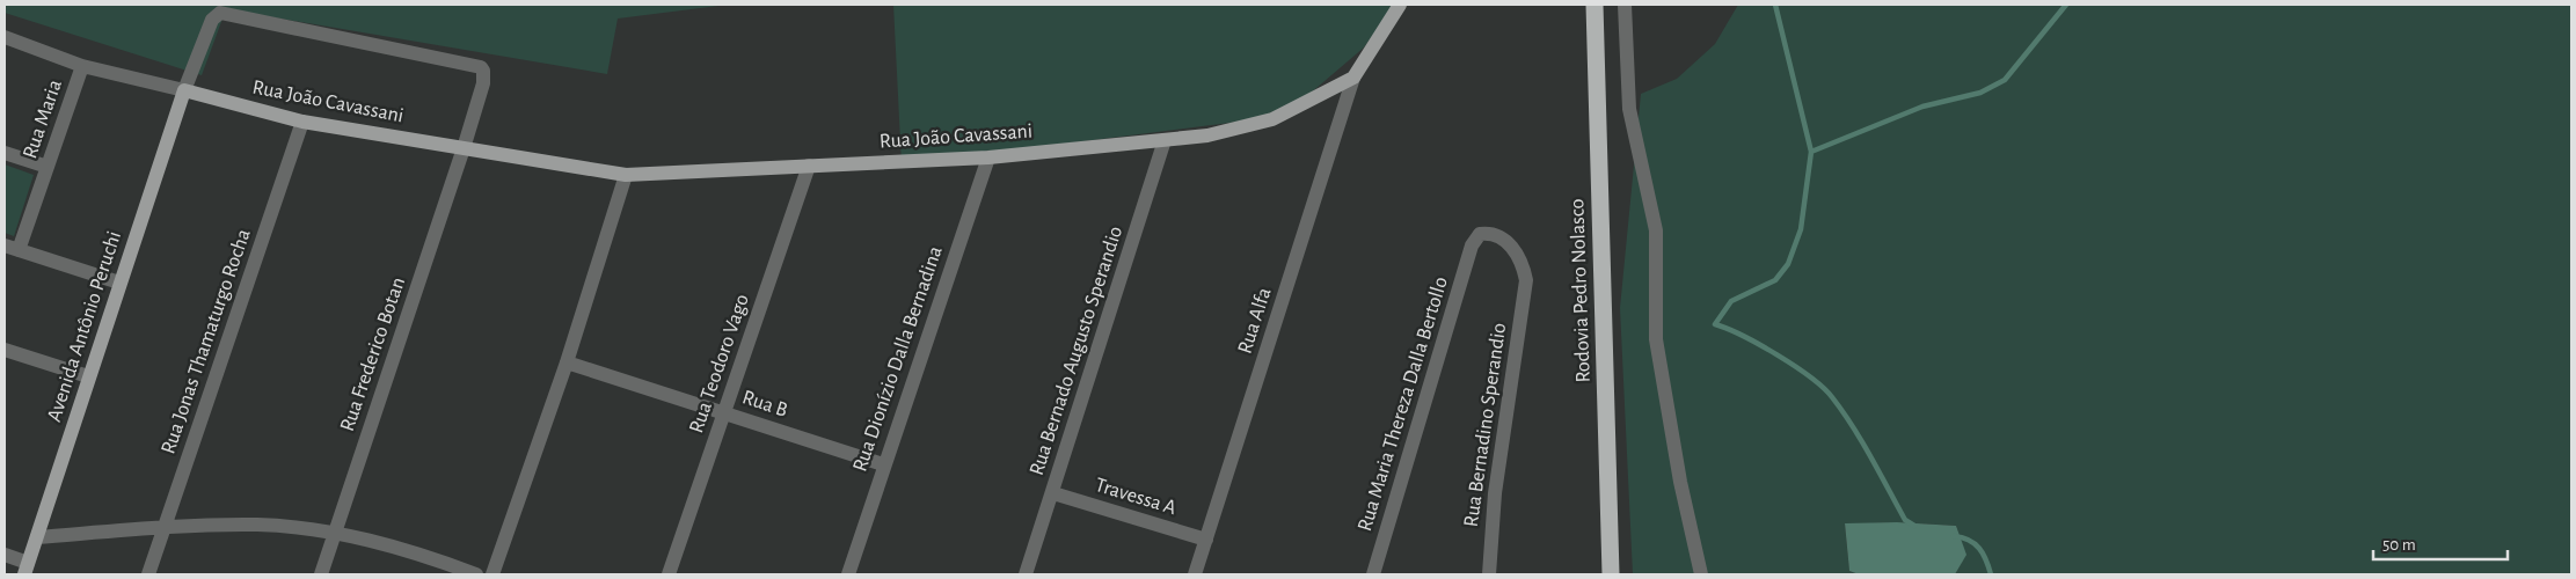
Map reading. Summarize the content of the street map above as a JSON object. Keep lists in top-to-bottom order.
{
  "streets": {
    "highway": ["Rodovia Pedro Nolasco"],
    "main road": ["Rua João Cavassani", "Avenida Antônio Peruchi"],
    "street": [
      "Rua Maria",
      "Rua Alfa",
      "Rua Jonas Thamaturgo Rocha",
      "Rua Bernado Augusto Sperandio",
      "Rua Frederico Botan",
      "Rua Dionízio Dalla Bernadina",
      "Rua Teodoro Vago",
      "Rua B",
      "Rua Maria Thereza Dalla Bertollo",
      "Rua Bernadino Sperandio",
      "Travessa A"
    ]
  },
  "crossings": [
    ["Rua João Cavassani", "Rua Maria"],
    ["Rua João Cavassani", "Rua Alfa"],
    ["Rua João Cavassani", "Avenida Antônio Peruchi"],
    ["Rua João Cavassani", "Rua Jonas Thamaturgo Rocha"],
    ["Rua João Cavassani", "Rua Bernado Augusto Sperandio"],
    ["Rua João Cavassani", "Rua Frederico Botan"],
    ["Rua João Cavassani", "Rua Dionízio Dalla Bernadina"],
    ["Rua João Cavassani", "Rua Teodoro Vago"],
    ["Rua Alfa", "Travessa A"],
    ["Rua Bernado Augusto Sperandio", "Travessa A"],
    ["Rua Dionízio Dalla Bernadina", "Rua B"],
    ["Rua Teodoro Vago", "Rua B"],
    ["Rua Maria Thereza Dalla Bertollo", "Rua Bernadino Sperandio"]
  ],
  "scale_bar": "50 m"
}
